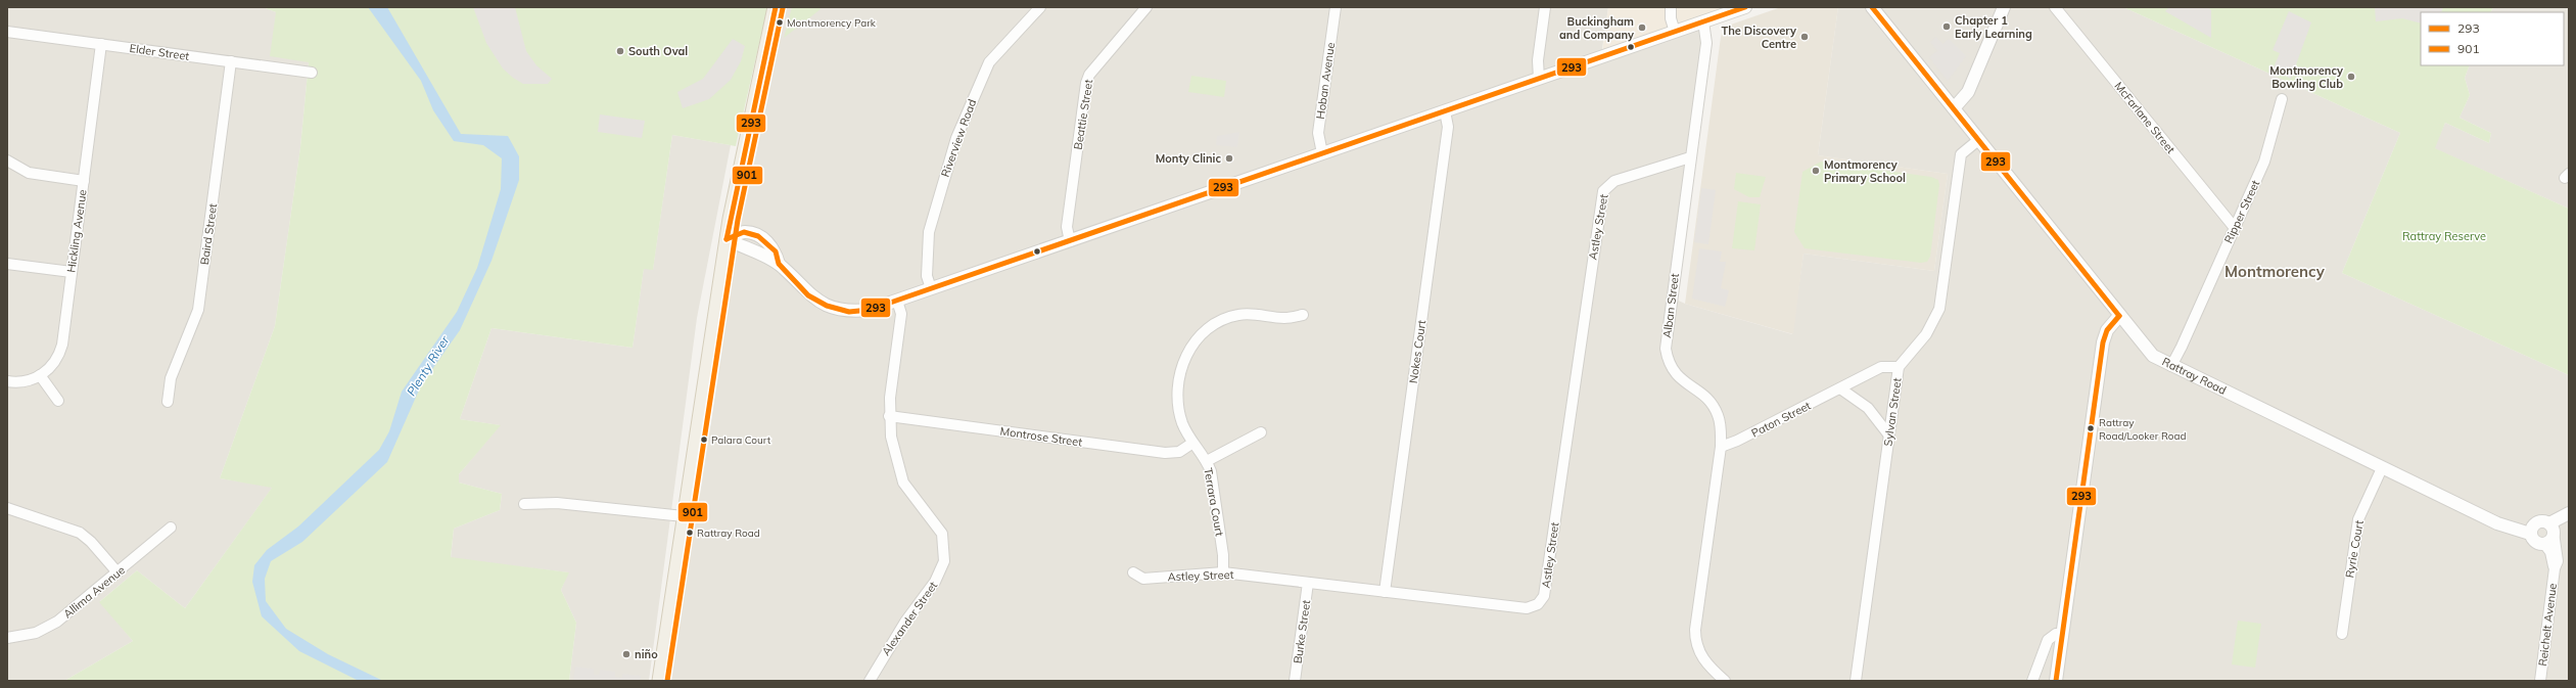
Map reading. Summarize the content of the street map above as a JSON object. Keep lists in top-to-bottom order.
{
  "streets": {
    "street": [
      "Elder Street",
      "Hoban Avenue",
      "Beattie Street",
      "McFarlane Street",
      "Riverview Road",
      "Ripper Street",
      "Astley Street",
      "Hickling Avenue",
      "Baird Street",
      "Alban Street",
      "Nokes Court",
      "Rattray Road",
      "Sylvan Street",
      "Paton Street",
      "Montrose Street",
      "Terrara Court",
      "Ryrie Court",
      "Allima Avenue",
      "Alexander Street",
      "Reichelt Avenue",
      "Burke Street"
    ]
  },
  "crossings": [
    ["Elder Street", "Hickling Avenue"],
    ["Elder Street", "Baird Street"],
    ["McFarlane Street", "Ripper Street"],
    ["Ripper Street", "Rattray Road"],
    ["Astley Street", "Alban Street"],
    ["Astley Street", "Nokes Court"],
    ["Astley Street", "Terrara Court"],
    ["Astley Street", "Burke Street"],
    ["Alban Street", "Paton Street"],
    ["Rattray Road", "Sylvan Street"],
    ["Rattray Road", "Ryrie Court"],
    ["Rattray Road", "Reichelt Avenue"],
    ["Sylvan Street", "Paton Street"],
    ["Montrose Street", "Terrara Court"],
    ["Montrose Street", "Alexander Street"]
  ],
  "districts": ["Montmorency"],
  "water": ["Plenty River"],
  "parks": ["Rattray Reserve"],
  "places": [
    "Montmorency Park",
    "Chapter 1 Early Learning",
    "Buckingham and Company",
    "The Discovery Centre",
    "South Oval",
    "Montmorency Bowling Club",
    "Monty Clinic",
    "Montmorency Primary School",
    "Rattray Road/Looker Road",
    "Palara Court",
    "Rattray Road",
    "niño"
  ],
  "lines": ["transit line 293", "transit line 901"],
  "legend": ["293", "901"]
}
